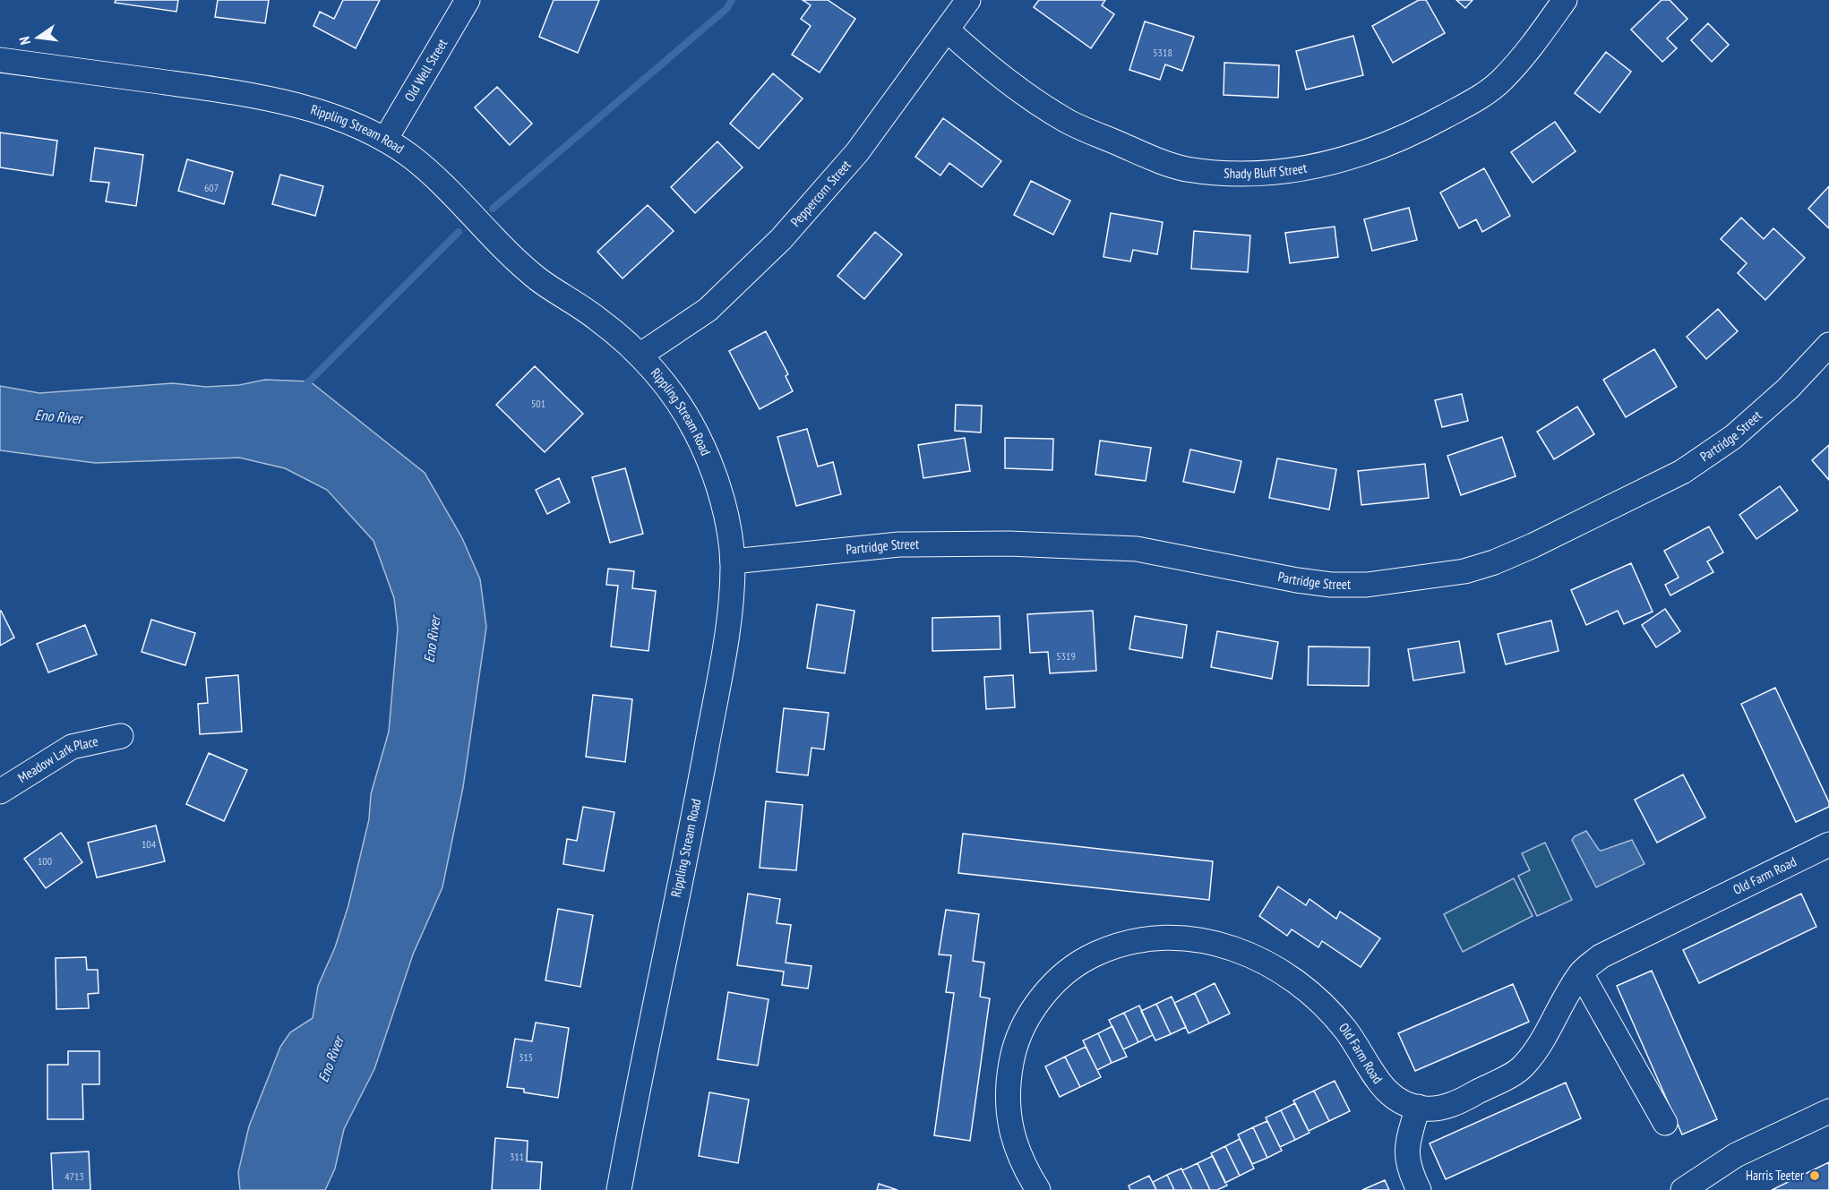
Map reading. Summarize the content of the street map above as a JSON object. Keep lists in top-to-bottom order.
{
  "streets": {
    "street": [
      "Old Well Street",
      "Rippling Stream Road",
      "Shady Bluff Street",
      "Peppercorn Street",
      "Partridge Street",
      "Meadow Lark Place",
      "Old Farm Road"
    ]
  },
  "crossings": [
    ["Old Well Street", "Rippling Stream Road"],
    ["Rippling Stream Road", "Peppercorn Street"],
    ["Rippling Stream Road", "Partridge Street"],
    ["Shady Bluff Street", "Peppercorn Street"]
  ],
  "water": ["Eno River"],
  "places": ["Harris Teeter"],
  "house_numbers": [
    "5318",
    "607",
    "501",
    "5319",
    "104",
    "100",
    "315",
    "311",
    "4713"
  ],
  "north": "left"
}
